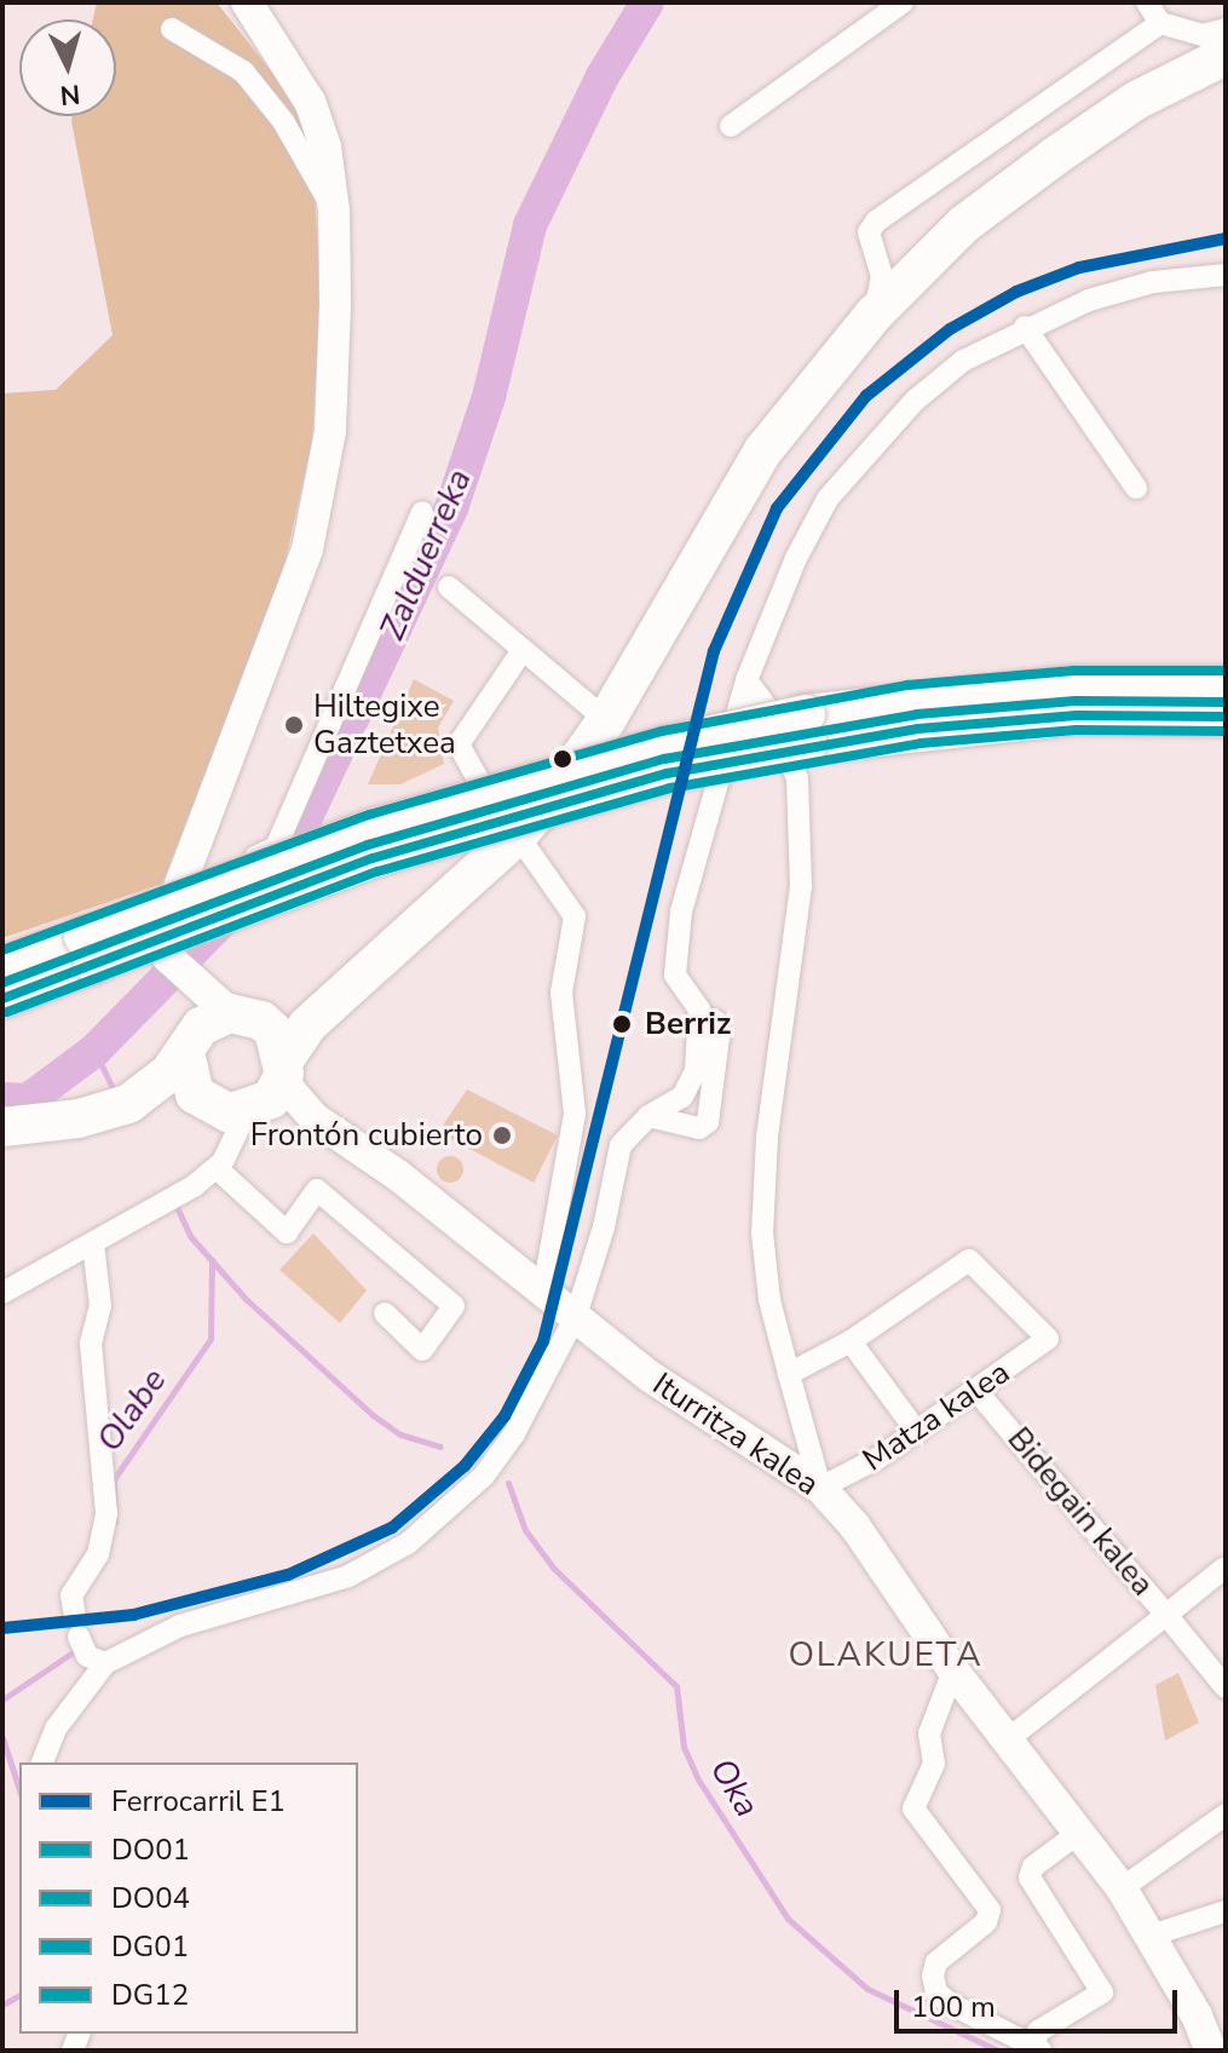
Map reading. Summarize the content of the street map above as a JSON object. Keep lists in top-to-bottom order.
{
  "streets": {
    "street": ["Matza kalea", "Iturritza kalea", "Bidegain kalea"]
  },
  "crossings": [
    ["Matza kalea", "Iturritza kalea"],
    ["Matza kalea", "Bidegain kalea"],
    ["Iturritza kalea", "Bidegain kalea"]
  ],
  "districts": ["OLAKUETA"],
  "water": ["Zalduerreka", "Olabe", "Oka"],
  "places": ["Hiltegixe Gaztetxea", "Berriz", "Frontón cubierto"],
  "lines": [
    "rail line E1",
    "transit line DG12",
    "transit line DG01",
    "transit line DO01",
    "transit line DO04"
  ],
  "legend": [
    "Ferrocarril E1",
    "DO01",
    "DO04",
    "DG01",
    "DG12"
  ],
  "scale_bar": "100 m",
  "north": "bottom"
}
